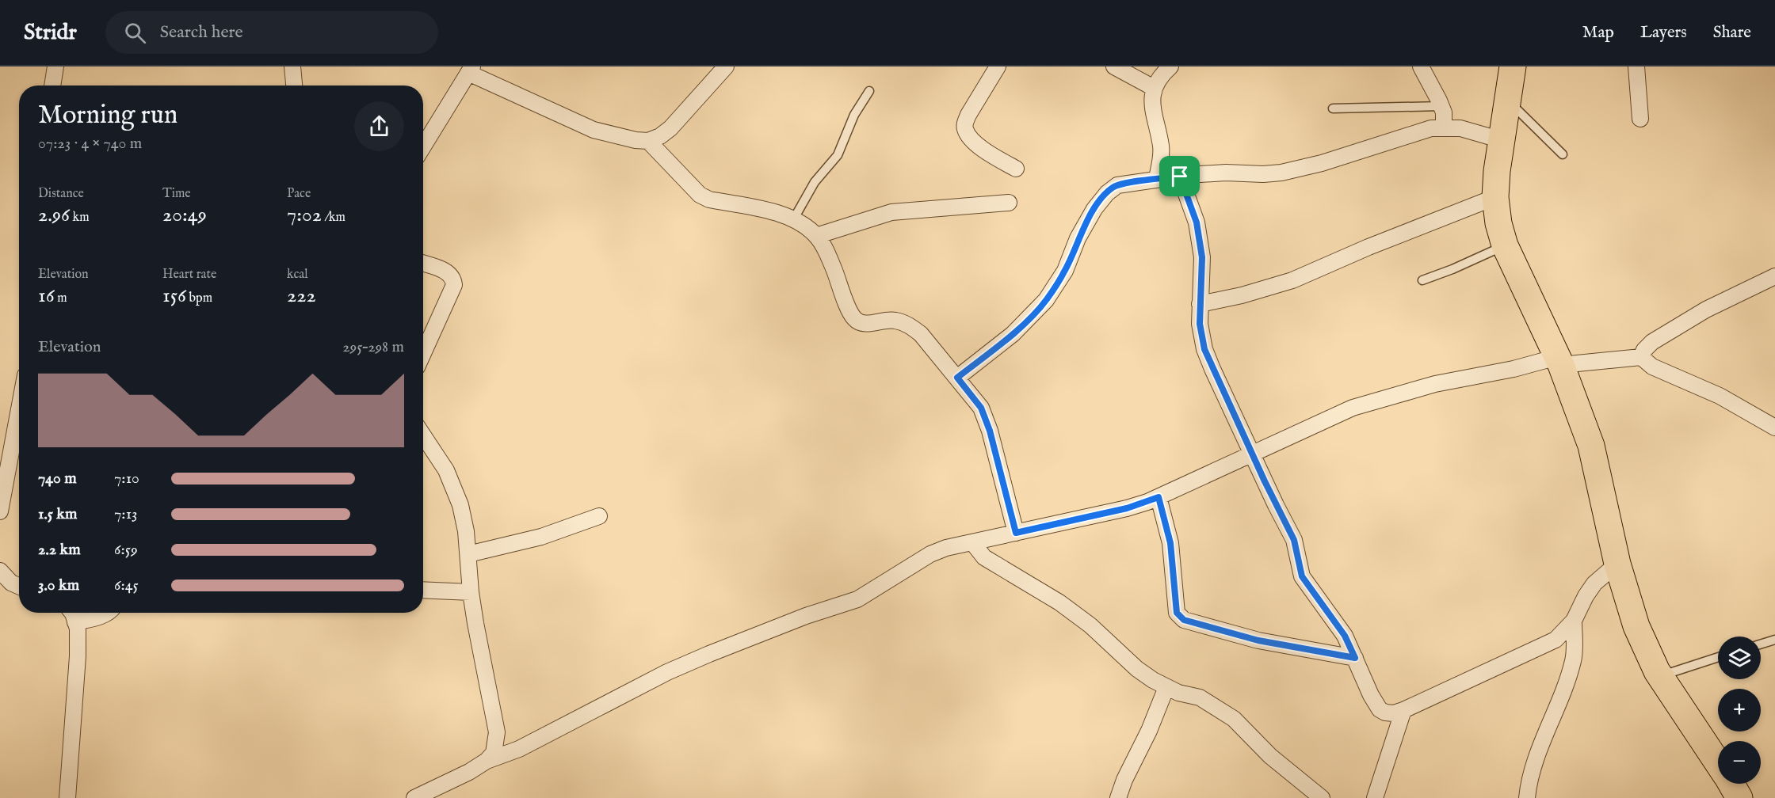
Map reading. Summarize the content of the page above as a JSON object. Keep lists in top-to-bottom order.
{
  "page": {
    "header": "Stridr",
    "search": "Search here",
    "nav": ["Map", "Layers", "Share"],
    "heading": ["Morning run", "07:23 · 4 × 740 m"],
    "stats": [
      ["Distance", "2.96 km"],
      ["Time", "20:49"],
      ["Pace", "7:02 /km"],
      ["Elevation", "16 m"],
      ["Heart rate", "156 bpm"],
      ["kcal", "222"]
    ],
    "chart": ["Elevation", "295–298 m"],
    "list": [
      {
        "name": "740 m",
        "note": "7:10"
      },
      {
        "name": "1.5 km",
        "note": "7:13"
      },
      {
        "name": "2.2 km",
        "note": "6:59"
      },
      {
        "name": "3.0 km",
        "note": "6:45"
      }
    ],
    "map_buttons": ["+", "−"]
  }
}
